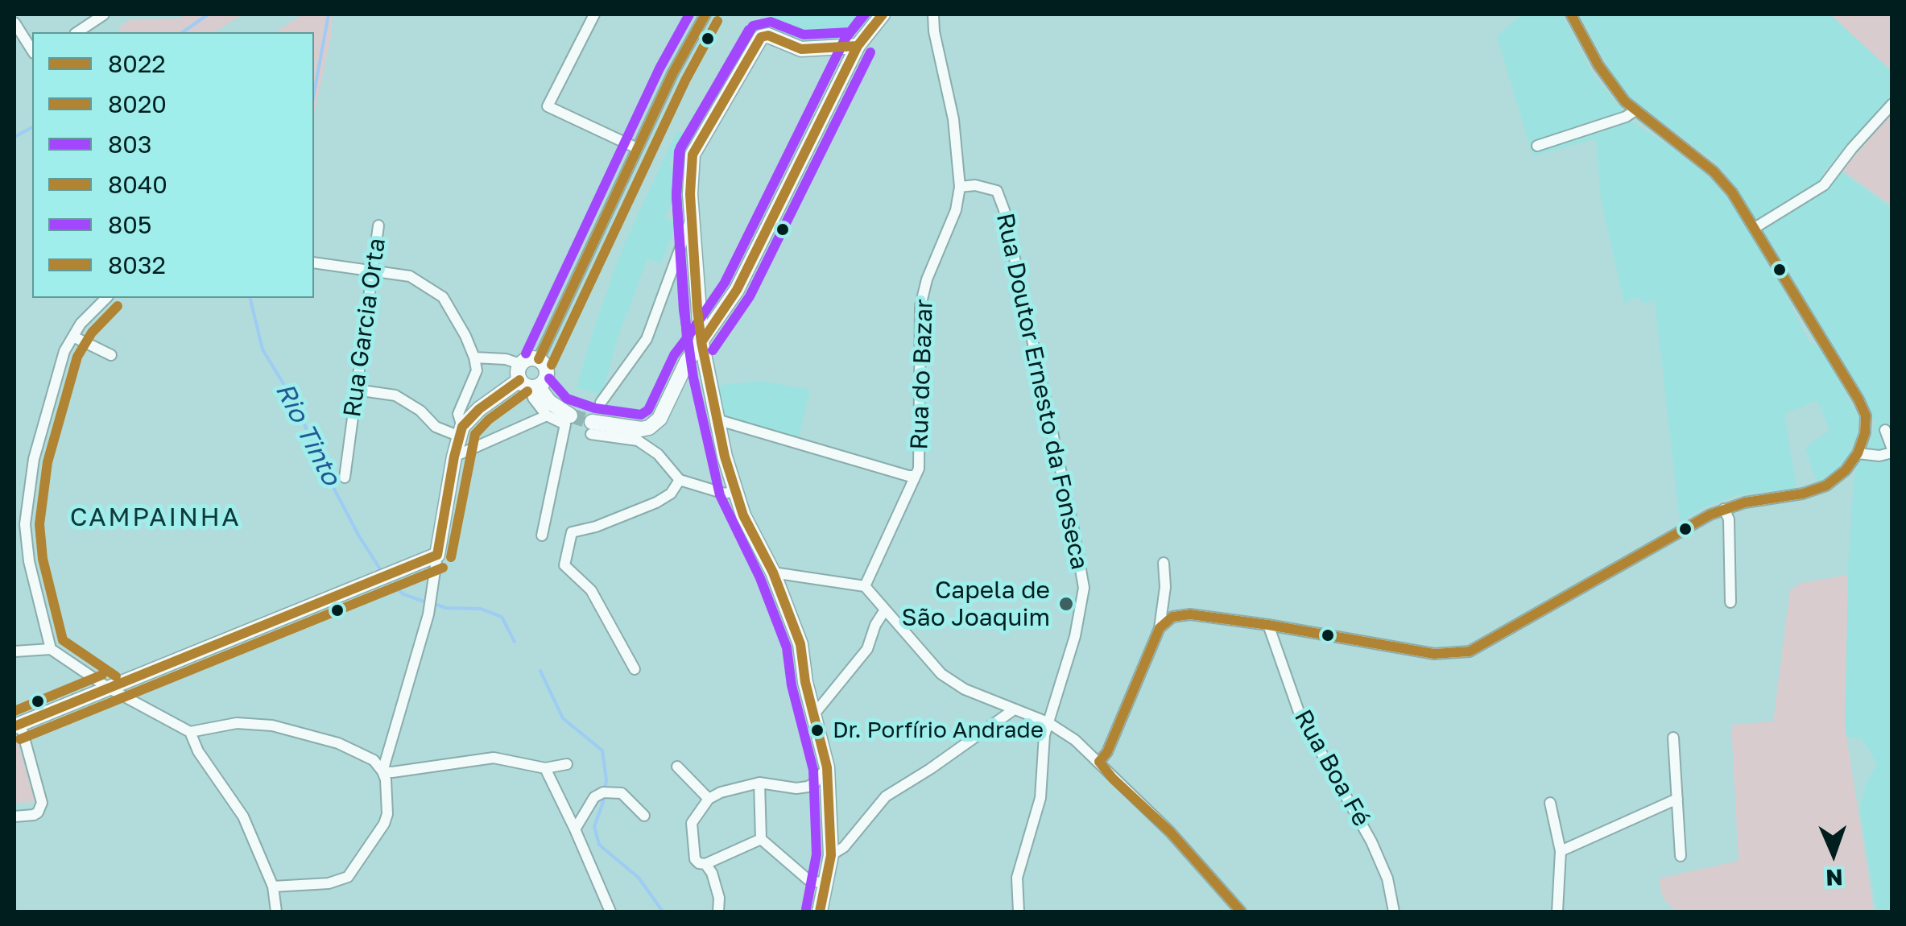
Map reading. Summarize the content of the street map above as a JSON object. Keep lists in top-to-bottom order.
{
  "streets": {
    "street": [
      "Rua Garcia Orta",
      "Rua do Bazar",
      "Rua Doutor Ernesto da Fonseca",
      "Rua Boa Fé"
    ]
  },
  "crossings": [
    ["Rua do Bazar", "Rua Doutor Ernesto da Fonseca"]
  ],
  "districts": ["CAMPAINHA"],
  "water": ["Rio Tinto"],
  "places": ["Capela de São Joaquim", "Dr. Porfírio Andrade"],
  "lines": [
    "transit line 8022",
    "transit line 803",
    "transit line 8040",
    "transit line 8020",
    "transit line 805",
    "transit line 8032"
  ],
  "legend": [
    "8022",
    "8020",
    "803",
    "8040",
    "805",
    "8032"
  ],
  "north": "bottom"
}
